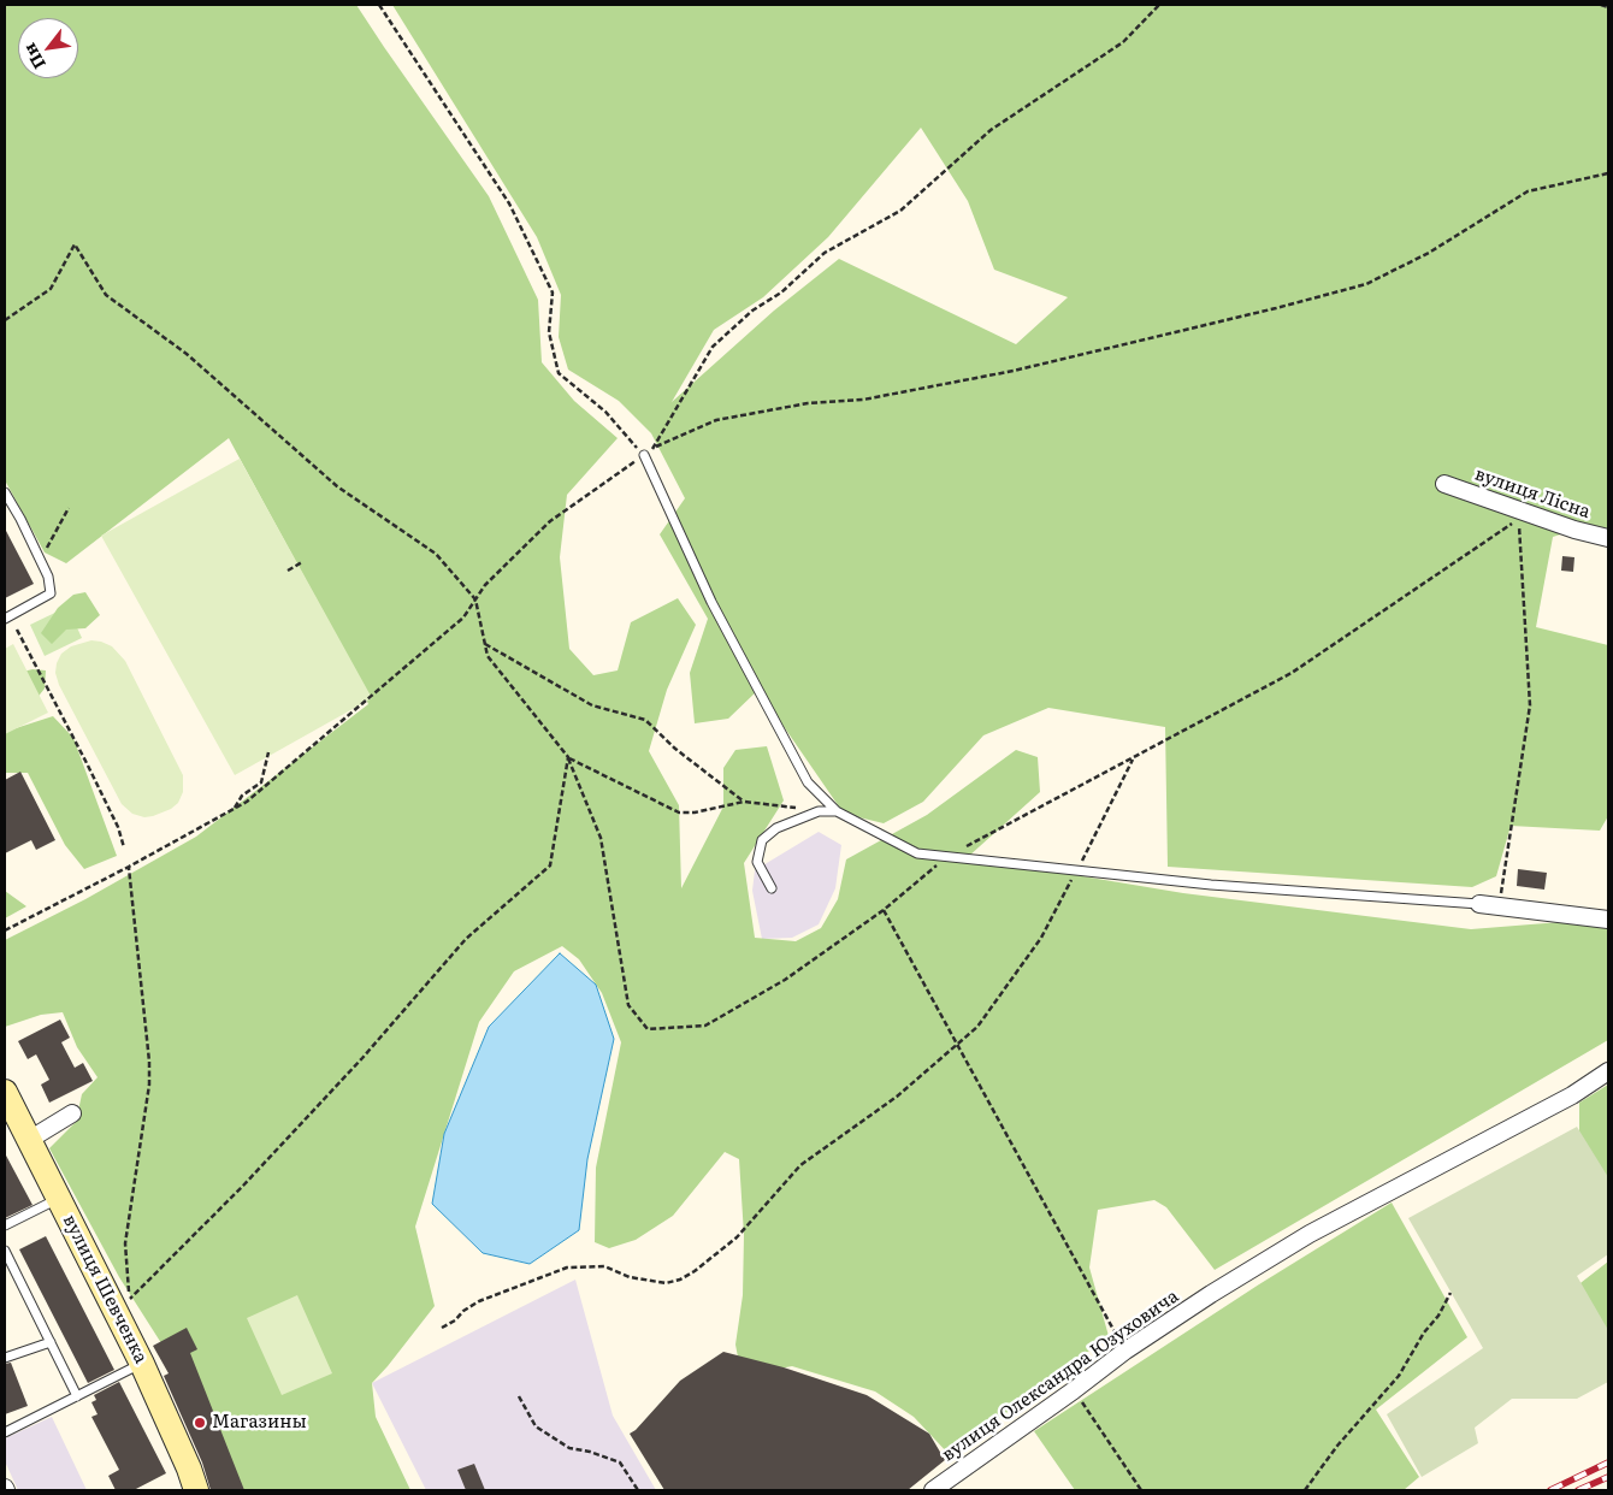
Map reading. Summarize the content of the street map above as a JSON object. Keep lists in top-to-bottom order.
{
  "streets": {
    "street": ["вулиця Лісна", "вулиця Шевченка", "вулиця Олександра Юзуховича"]
  },
  "places": ["Магазины"],
  "north": "bottom left"
}
